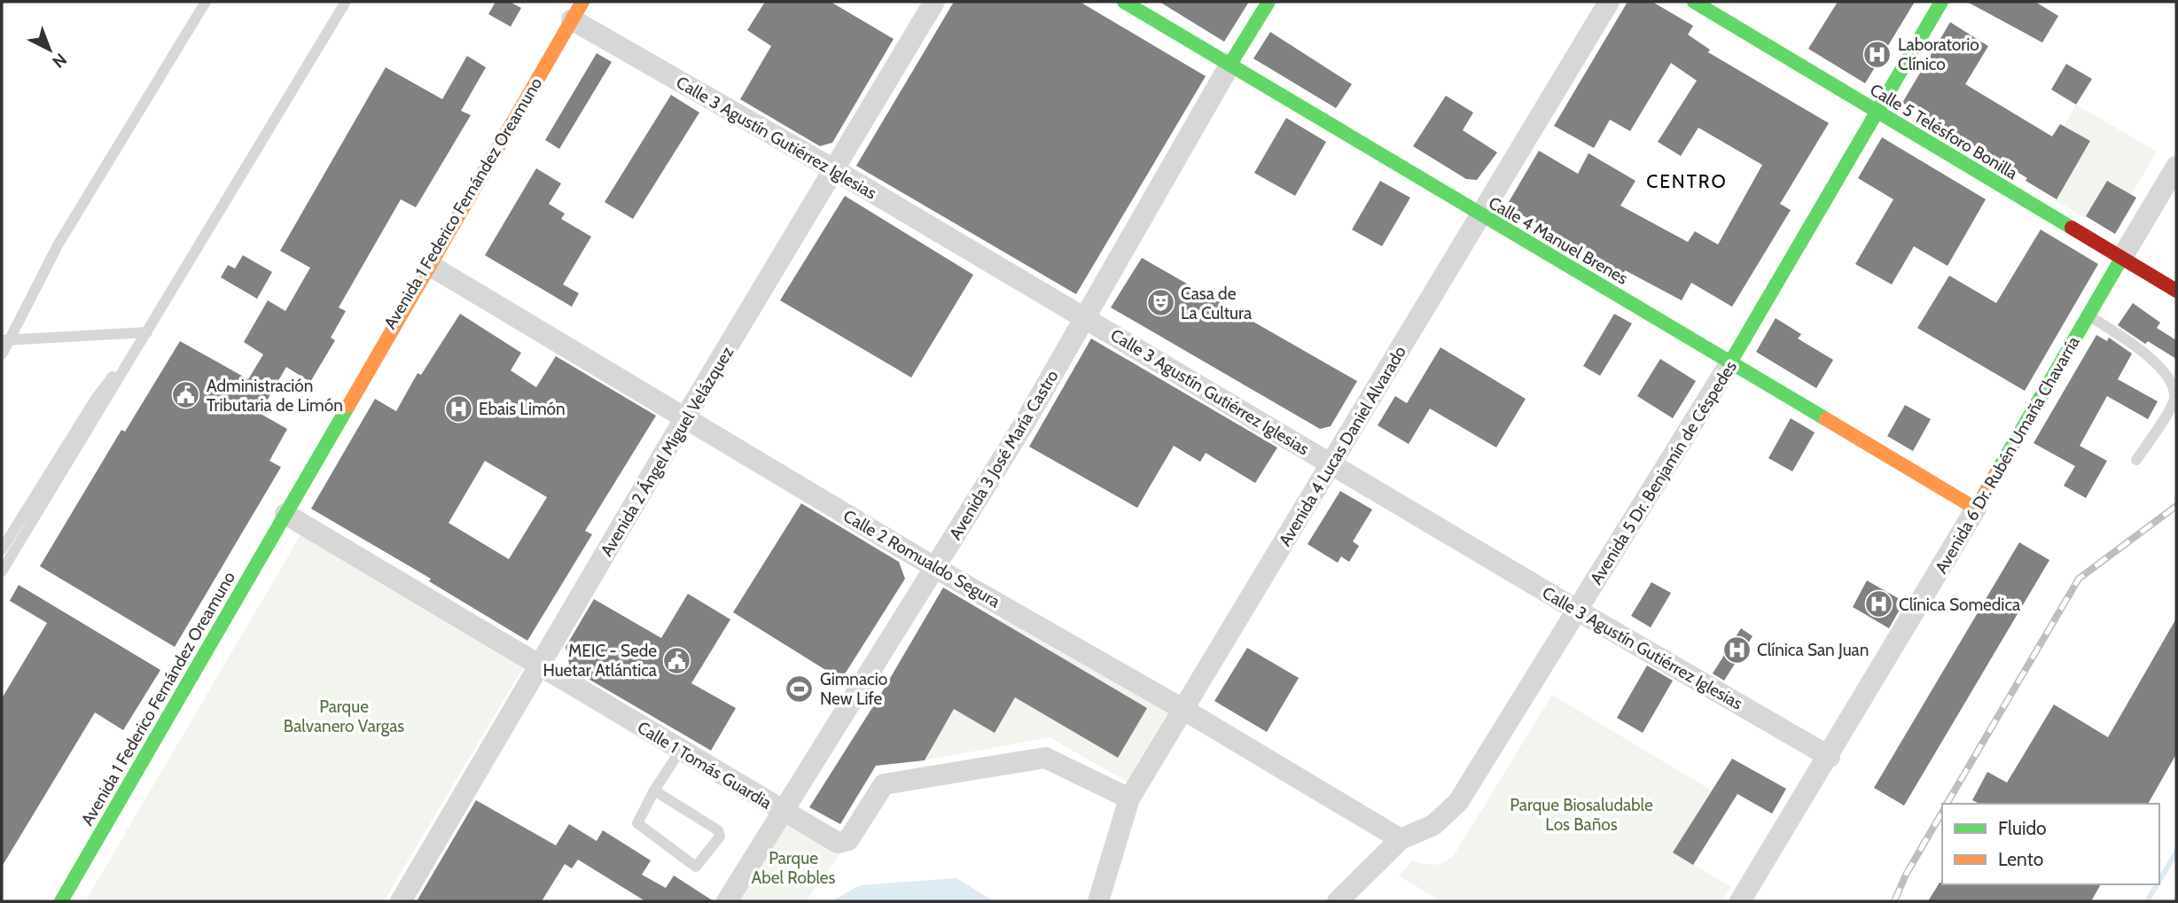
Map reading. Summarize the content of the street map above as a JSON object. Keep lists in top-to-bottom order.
{
  "streets": {
    "main road": [
      "Calle 5 Telésforo Bonilla",
      "Avenida 1 Federico Fernández Oreamuno",
      "Calle 4 Manuel Brenes",
      "Avenida 3 José María Castro",
      "Avenida 6 Dr. Rubén Umaña Chavarría",
      "Avenida 5 Dr. Benjamín de Céspedes"
    ],
    "street": [
      "Calle 3 Agustín Gutiérrez Iglesias",
      "Avenida 4 Lucas Daniel Alvarado",
      "Avenida 2 Ángel Miguel Velázquez",
      "Calle 2 Romualdo Segura",
      "Calle 1 Tomás Guardia"
    ]
  },
  "crossings": [
    ["Calle 5 Telésforo Bonilla", "Avenida 6 Dr. Rubén Umaña Chavarría"],
    ["Calle 5 Telésforo Bonilla", "Avenida 5 Dr. Benjamín de Céspedes"],
    ["Calle 3 Agustín Gutiérrez Iglesias", "Avenida 1 Federico Fernández Oreamuno"],
    ["Calle 3 Agustín Gutiérrez Iglesias", "Avenida 4 Lucas Daniel Alvarado"],
    ["Calle 3 Agustín Gutiérrez Iglesias", "Avenida 2 Ángel Miguel Velázquez"],
    ["Calle 3 Agustín Gutiérrez Iglesias", "Avenida 3 José María Castro"],
    ["Calle 3 Agustín Gutiérrez Iglesias", "Avenida 6 Dr. Rubén Umaña Chavarría"],
    ["Calle 3 Agustín Gutiérrez Iglesias", "Avenida 5 Dr. Benjamín de Céspedes"],
    ["Avenida 1 Federico Fernández Oreamuno", "Calle 2 Romualdo Segura"],
    ["Avenida 1 Federico Fernández Oreamuno", "Calle 1 Tomás Guardia"],
    ["Calle 4 Manuel Brenes", "Avenida 4 Lucas Daniel Alvarado"],
    ["Calle 4 Manuel Brenes", "Avenida 3 José María Castro"],
    ["Calle 4 Manuel Brenes", "Avenida 6 Dr. Rubén Umaña Chavarría"],
    ["Calle 4 Manuel Brenes", "Avenida 5 Dr. Benjamín de Céspedes"],
    ["Avenida 4 Lucas Daniel Alvarado", "Calle 2 Romualdo Segura"],
    ["Avenida 4 Lucas Daniel Alvarado", "Calle 1 Tomás Guardia"],
    ["Avenida 2 Ángel Miguel Velázquez", "Calle 2 Romualdo Segura"],
    ["Avenida 2 Ángel Miguel Velázquez", "Calle 1 Tomás Guardia"],
    ["Avenida 3 José María Castro", "Calle 2 Romualdo Segura"],
    ["Avenida 3 José María Castro", "Calle 1 Tomás Guardia"],
    ["Avenida 5 Dr. Benjamín de Céspedes", "Calle 2 Romualdo Segura"]
  ],
  "districts": ["CENTRO"],
  "parks": ["Parque Balvanero Vargas", "Parque Biosaludable Los Baños", "Parque Abel Robles"],
  "places": {
    "hospital": [
      "Laboratorio Clínico",
      "Ebais Limón",
      "Clínica Somedica",
      "Clínica San Juan"
    ],
    "theatre": ["Casa de La Cultura"],
    "public building": ["Administración Tributaria de Limón", "MEIC - Sede Huetar Atlántica"],
    "sports": ["Gimnacio New Life"]
  },
  "legend": ["Fluido", "Lento"],
  "north": "bottom right"
}
